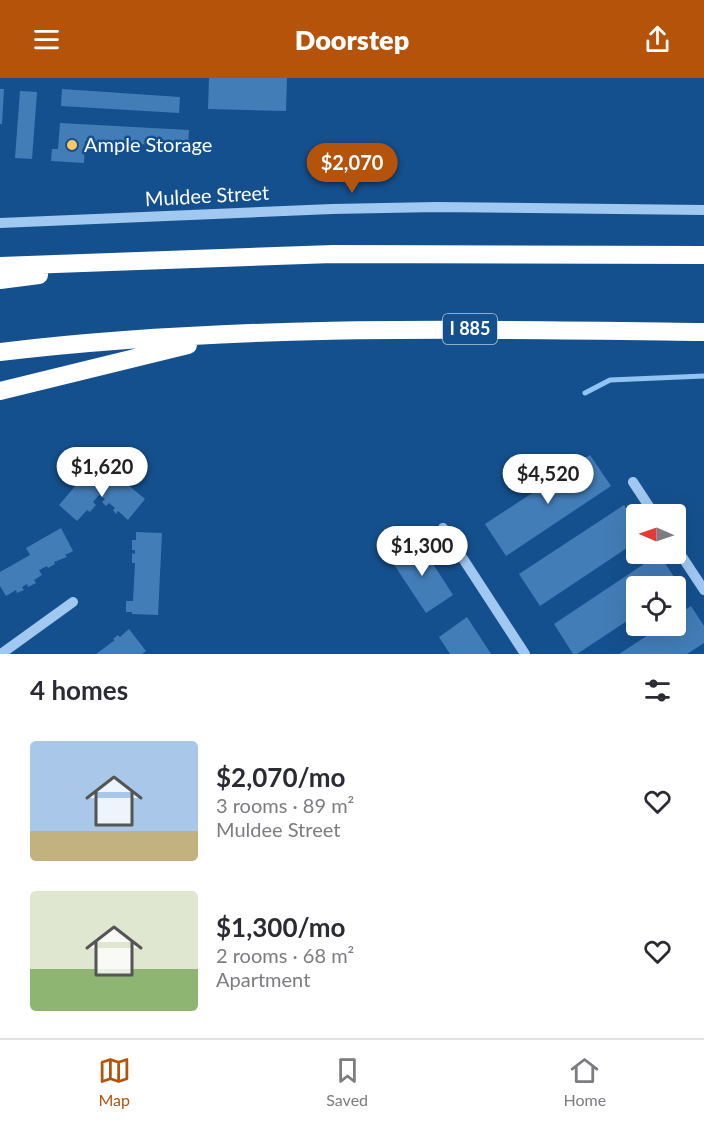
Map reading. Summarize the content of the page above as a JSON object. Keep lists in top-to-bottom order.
{
  "streets": {
    "highway": ["I 885"],
    "street": ["Muldee Street"]
  },
  "places": ["Ample Storage"],
  "north": "left",
  "page": {
    "header": "Doorstep",
    "price": [
      "$2,070",
      "$1,620",
      "$4,520",
      "$1,300"
    ],
    "heading": "4 homes",
    "list": [
      {
        "name": "$2,070/mo",
        "note": "3 rooms · 89 m² · Muldee Street"
      },
      {
        "name": "$1,300/mo",
        "note": "2 rooms · 68 m² · Apartment"
      }
    ],
    "tabs": ["Map", "Saved", "Home"]
  }
}
